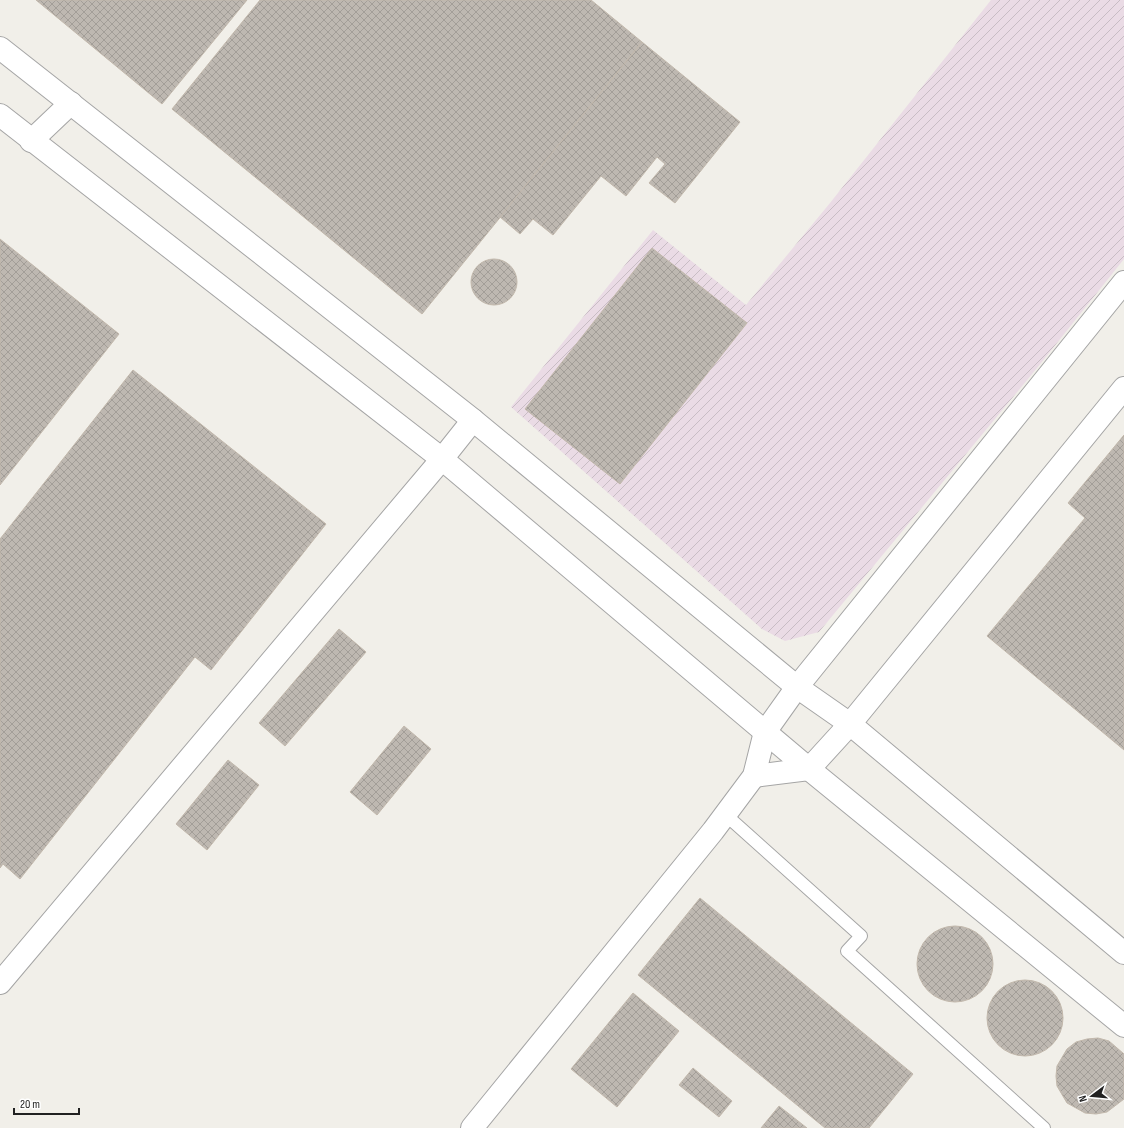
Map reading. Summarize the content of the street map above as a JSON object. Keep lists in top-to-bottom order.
{
  "scale_bar": "20 m",
  "north": "left"
}
